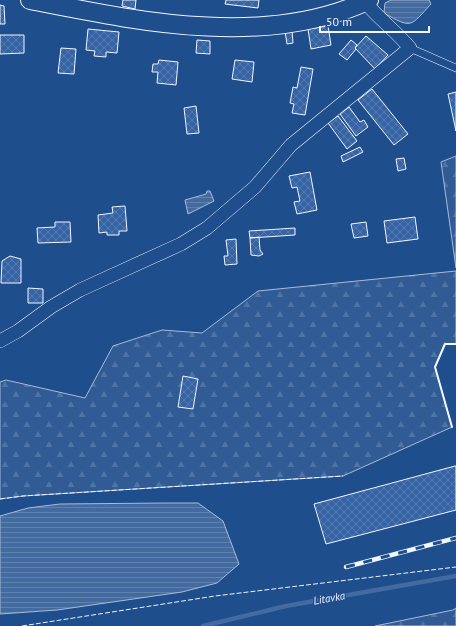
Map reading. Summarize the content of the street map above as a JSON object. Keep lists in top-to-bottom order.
{
  "water": ["Litavka"],
  "scale_bar": "50 m"
}
